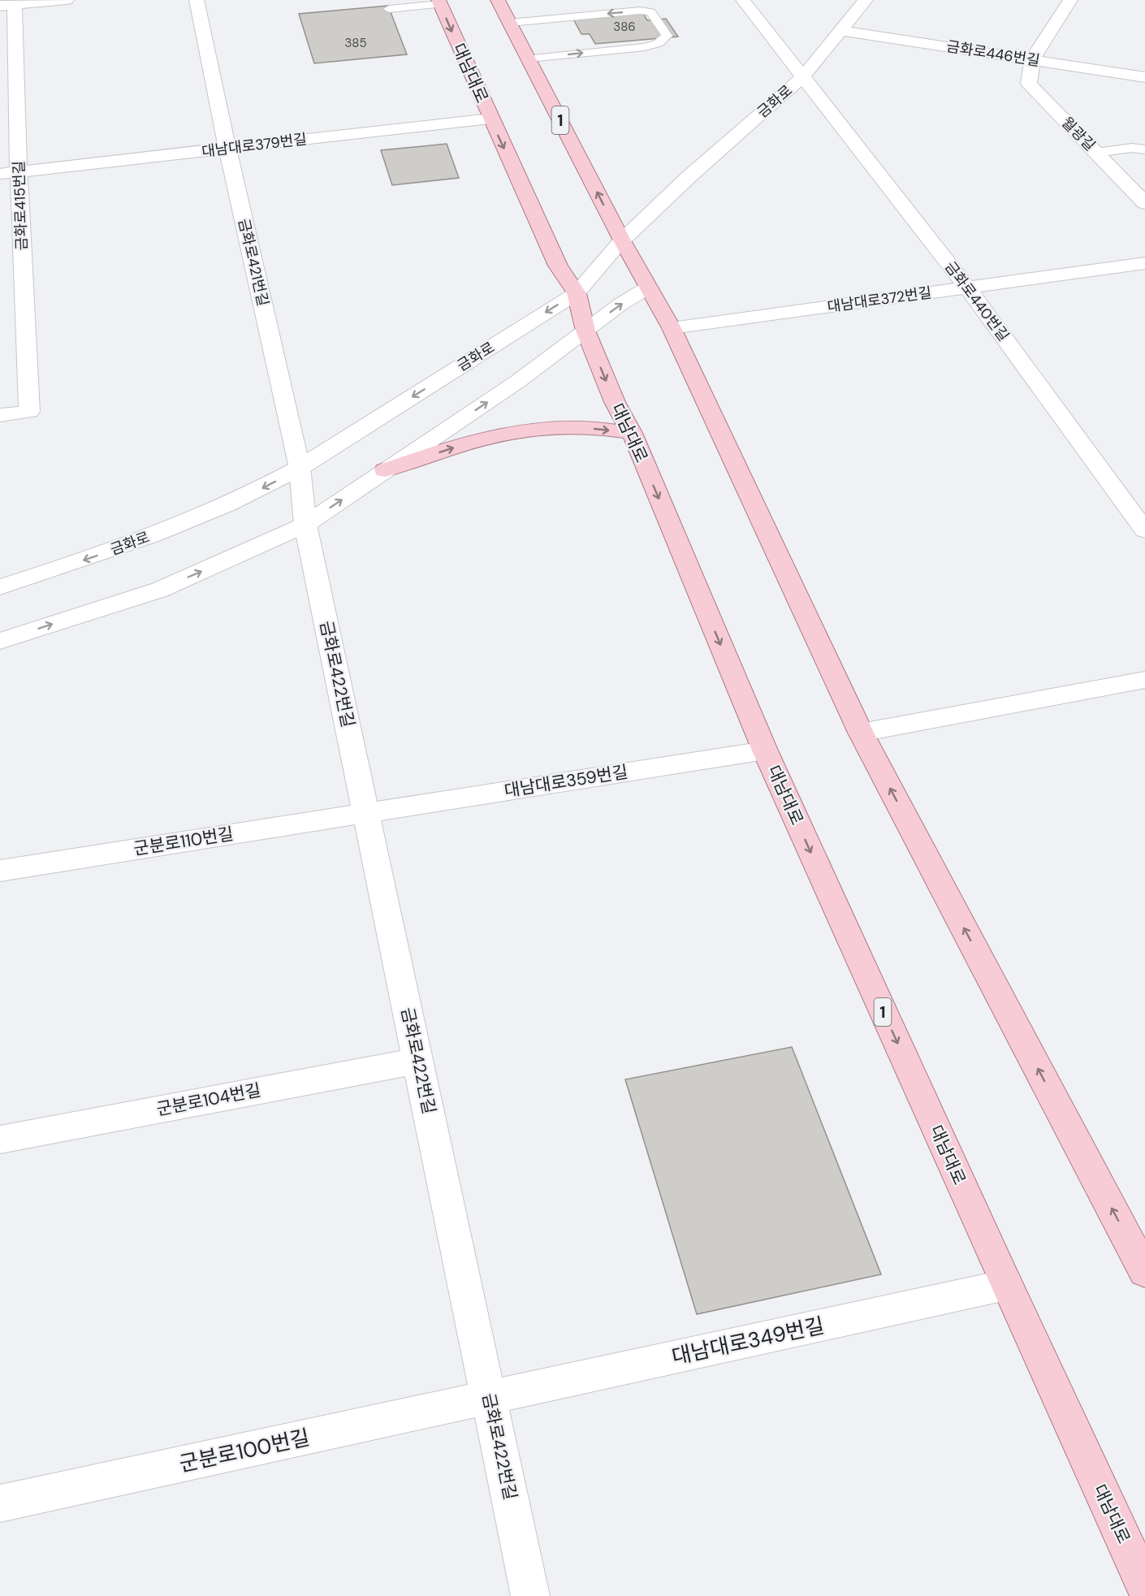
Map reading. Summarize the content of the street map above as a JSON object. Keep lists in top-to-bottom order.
{
  "streets": {
    "main road": ["대남대로", "1"],
    "street": [
      "금화로446번길",
      "금화로",
      "월광길",
      "대남대로379번길",
      "금화로415번길",
      "금화로421번길",
      "대남대로372번길",
      "금화로440번길",
      "금화로422번길",
      "대남대로359번길",
      "군분로110번길",
      "군분로104번길",
      "대남대로349번길",
      "군분로100번길"
    ]
  },
  "crossings": [
    ["금화로446번길", "금화로"],
    ["금화로446번길", "월광길"],
    ["대남대로", "금화로"],
    ["대남대로", "대남대로379번길"],
    ["대남대로", "대남대로359번길"],
    ["대남대로", "대남대로349번길"],
    ["금화로", "1"],
    ["금화로", "금화로421번길"],
    ["금화로", "금화로440번길"],
    ["1", "대남대로372번길"],
    ["대남대로379번길", "금화로415번길"],
    ["대남대로379번길", "금화로421번길"],
    ["금화로421번길", "금화로422번길"],
    ["대남대로372번길", "금화로440번길"],
    ["금화로422번길", "대남대로359번길"],
    ["금화로422번길", "군분로110번길"],
    ["금화로422번길", "군분로104번길"],
    ["금화로422번길", "대남대로349번길"],
    ["금화로422번길", "군분로100번길"],
    ["대남대로359번길", "군분로110번길"],
    ["대남대로349번길", "군분로100번길"]
  ],
  "house_numbers": ["386", "385"]
}
